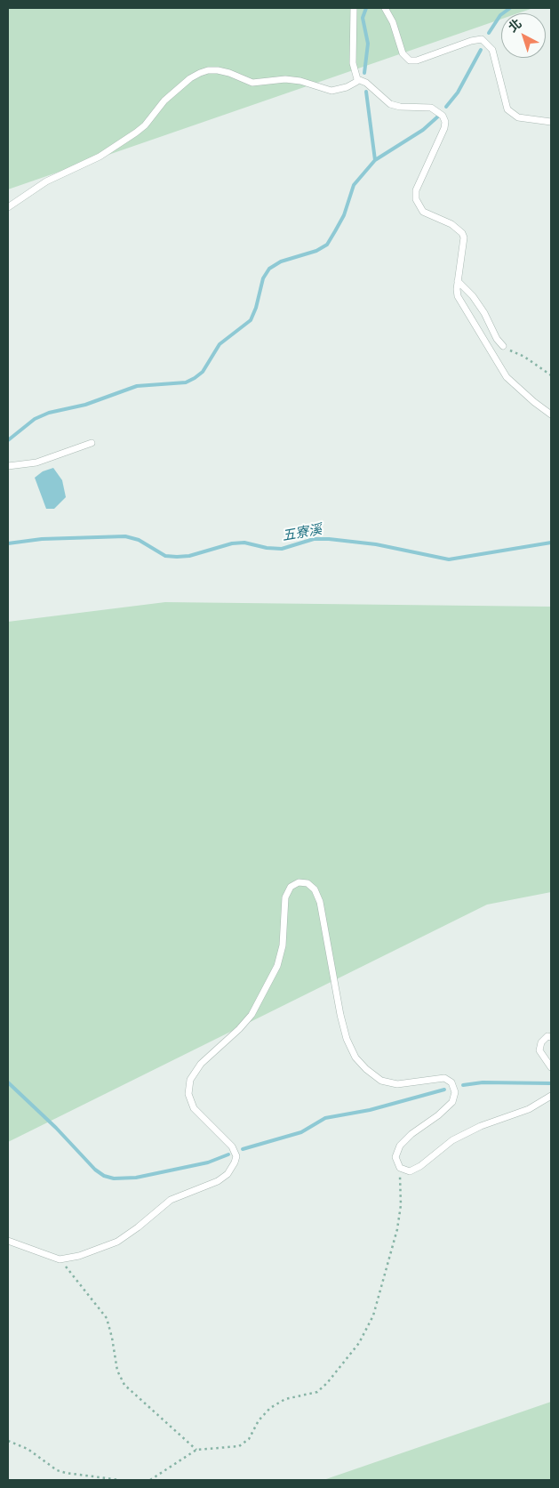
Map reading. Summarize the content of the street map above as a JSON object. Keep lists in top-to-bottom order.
{
  "water": ["五寮溪"],
  "north": "top left"
}
